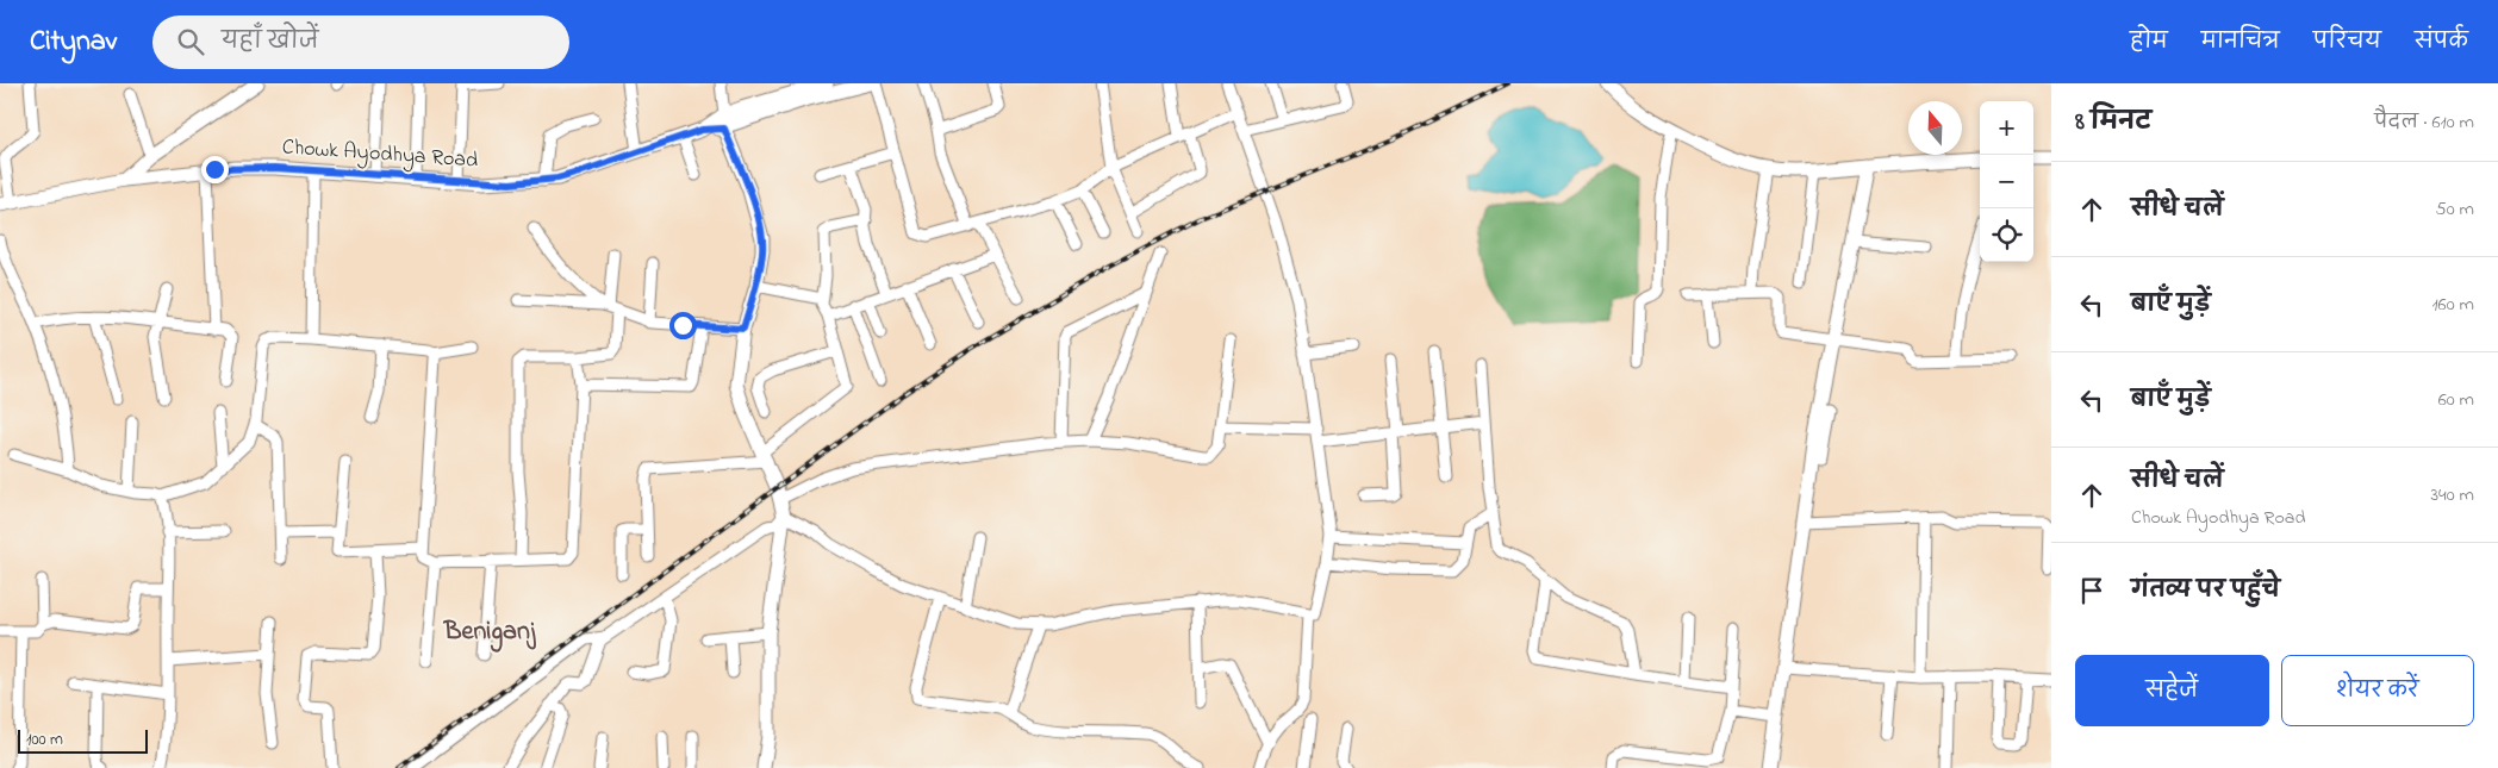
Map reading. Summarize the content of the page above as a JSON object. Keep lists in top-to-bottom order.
{
  "streets": {
    "main road": ["Chowk Ayodhya Road"]
  },
  "districts": ["Beniganj"],
  "scale_bar": "100 m",
  "north": "top",
  "page": {
    "header": "Citynav",
    "search": "यहाँ खोजें",
    "nav": [
      "होम",
      "मानचित्र",
      "परिचय",
      "संपर्क"
    ],
    "heading": ["8 मिनट", "पैदल · 610 m"],
    "map_buttons": ["+", "−"],
    "list": [
      ["सीधे चलें", "50 m"],
      ["बाएँ मुड़ें", "160 m"],
      ["बाएँ मुड़ें", "60 m"],
      ["सीधे चलें", "Chowk Ayodhya Road", "340 m"],
      "गंतव्य पर पहुँचे"
    ],
    "buttons": ["सहेजें", "शेयर करें"],
    "scale": "100 m"
  }
}
